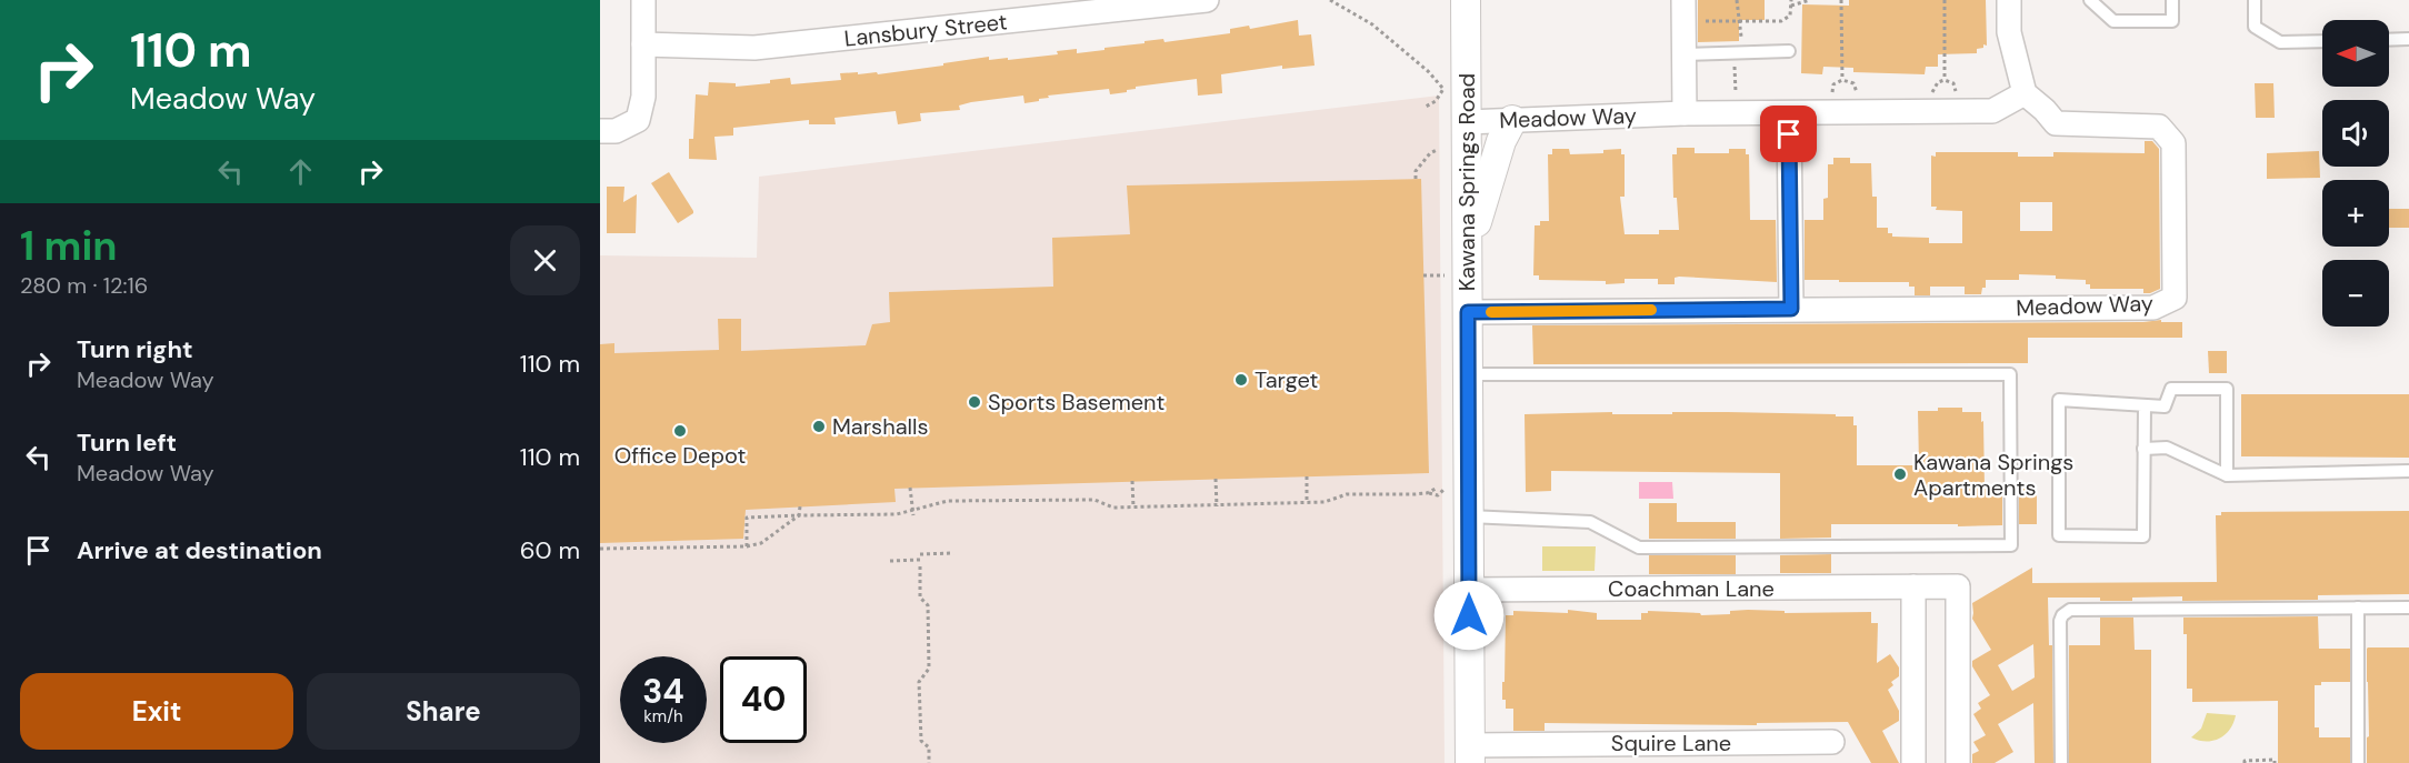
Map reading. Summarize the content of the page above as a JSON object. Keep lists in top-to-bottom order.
{
  "streets": {
    "street": [
      "Lansbury Street",
      "Meadow Way",
      "Kawana Springs Road",
      "Coachman Lane",
      "Squire Lane"
    ]
  },
  "crossings": [
    ["Meadow Way", "Kawana Springs Road"],
    ["Kawana Springs Road", "Coachman Lane"],
    ["Kawana Springs Road", "Squire Lane"]
  ],
  "places": [
    "Target",
    "Sports Basement",
    "Marshalls",
    "Office Depot",
    "Kawana Springs Apartments"
  ],
  "north": "left",
  "page": {
    "turn": ["110 m", "Meadow Way"],
    "map_buttons": ["+", "−"],
    "heading": ["1 min", "280 m · 12:16"],
    "list": [
      {
        "name": "Turn right",
        "note": "Meadow Way",
        "value": "110 m"
      },
      {
        "name": "Turn left",
        "note": "Meadow Way",
        "value": "110 m"
      },
      {
        "name": "Arrive at destination",
        "value": "60 m"
      }
    ],
    "speed": "34 km/h",
    "limit": "40",
    "buttons": ["Exit", "Share"]
  }
}
